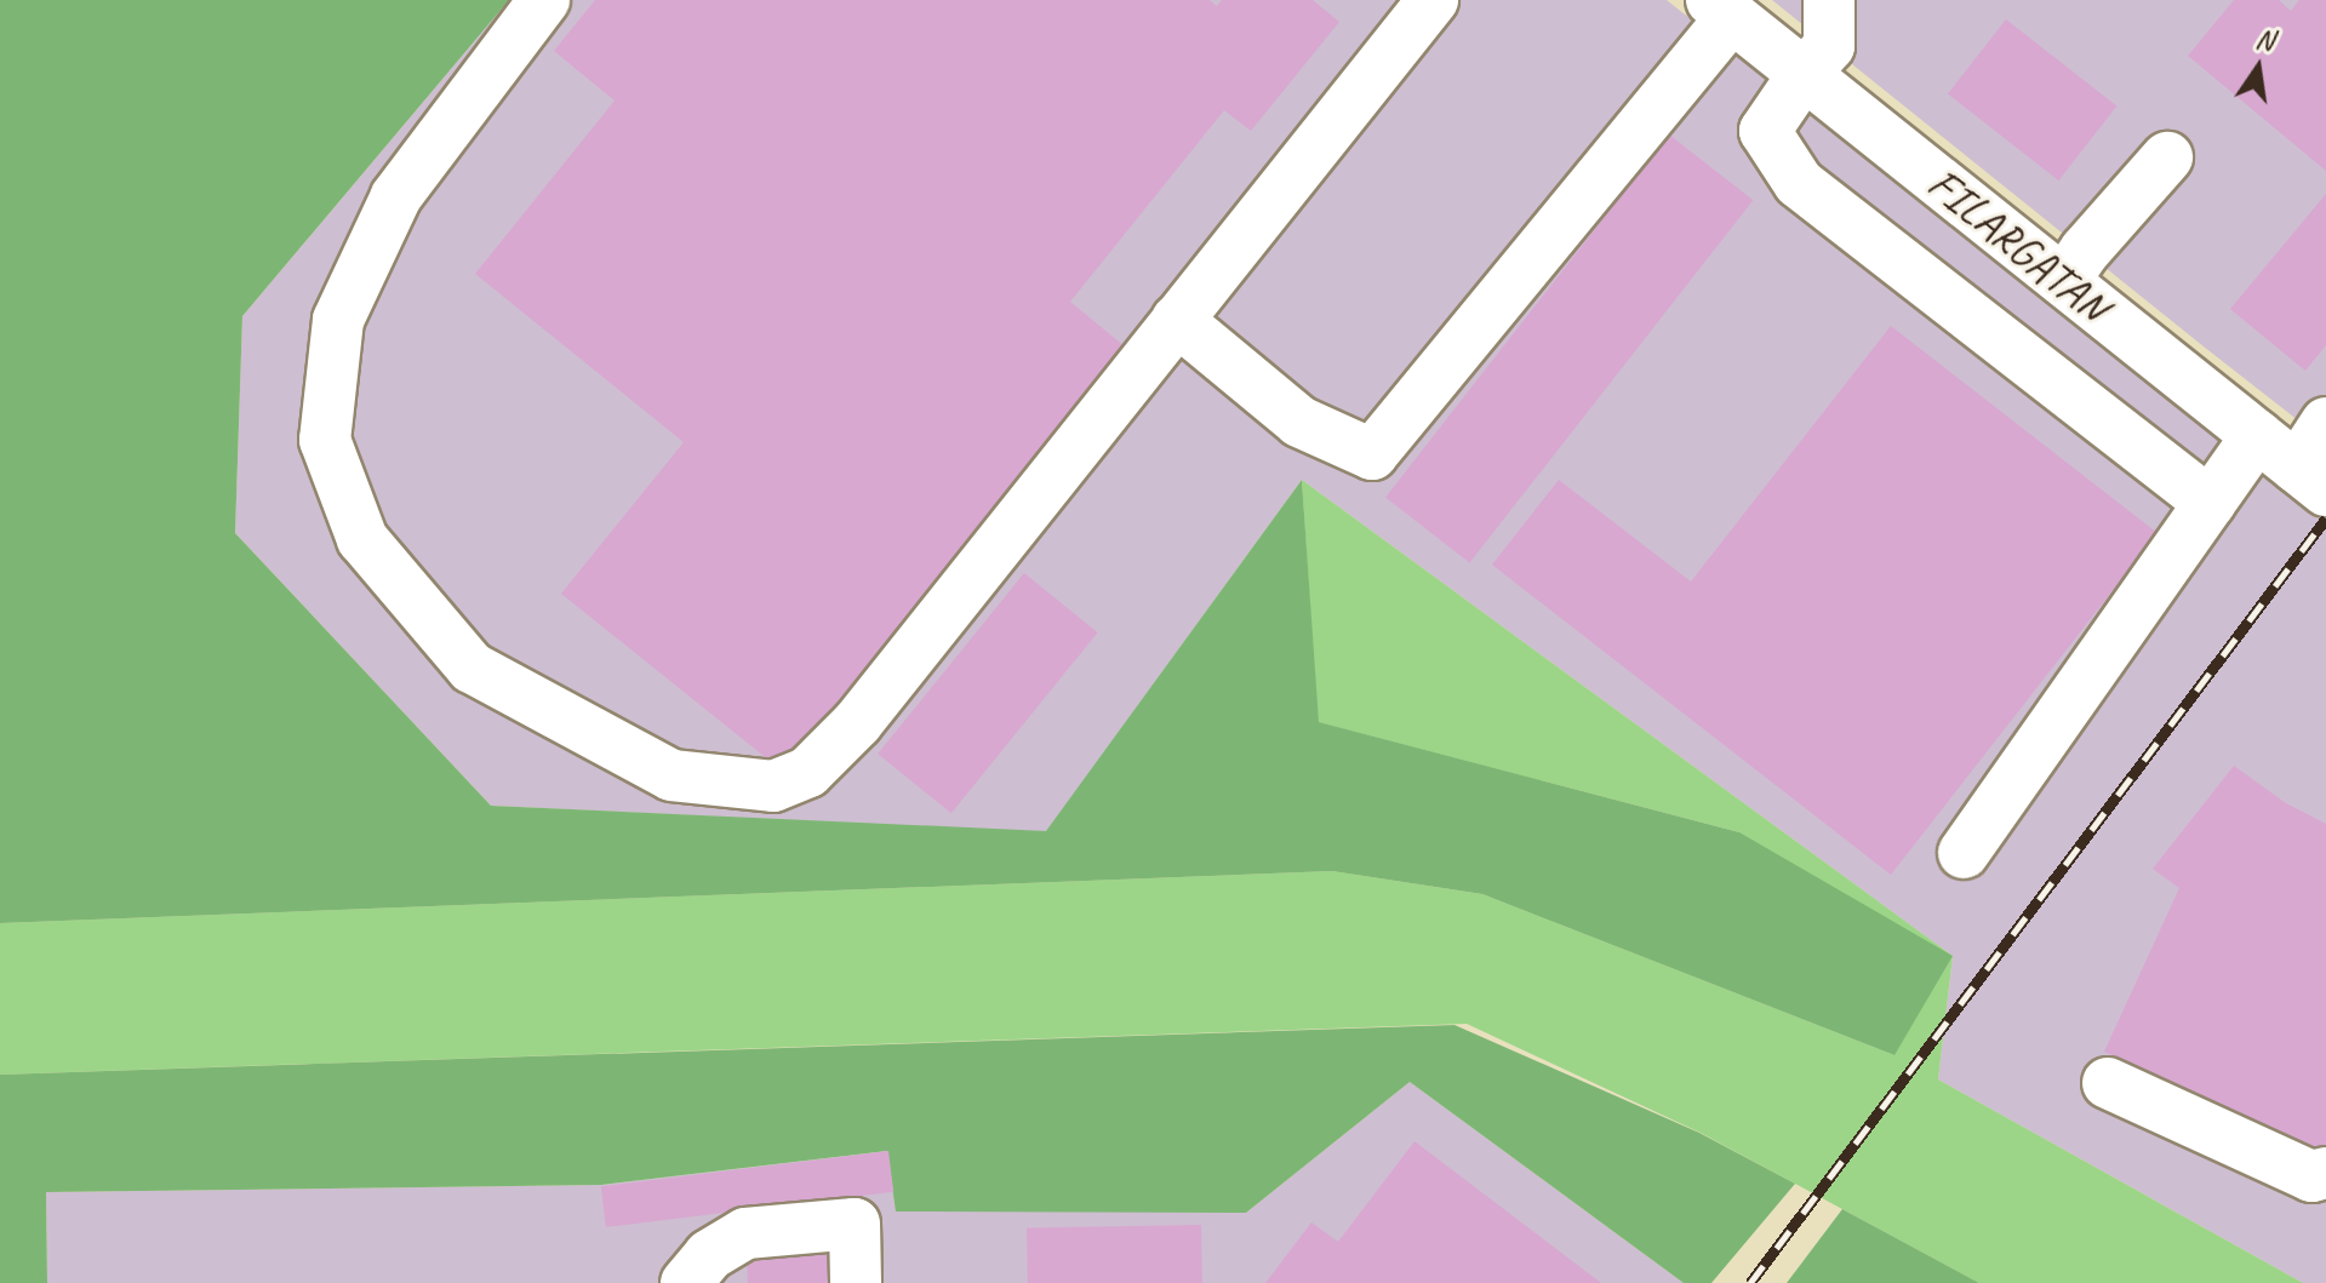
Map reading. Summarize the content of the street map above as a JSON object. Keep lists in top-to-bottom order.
{
  "streets": {
    "street": ["FILARGATAN"]
  },
  "north": "top"
}
